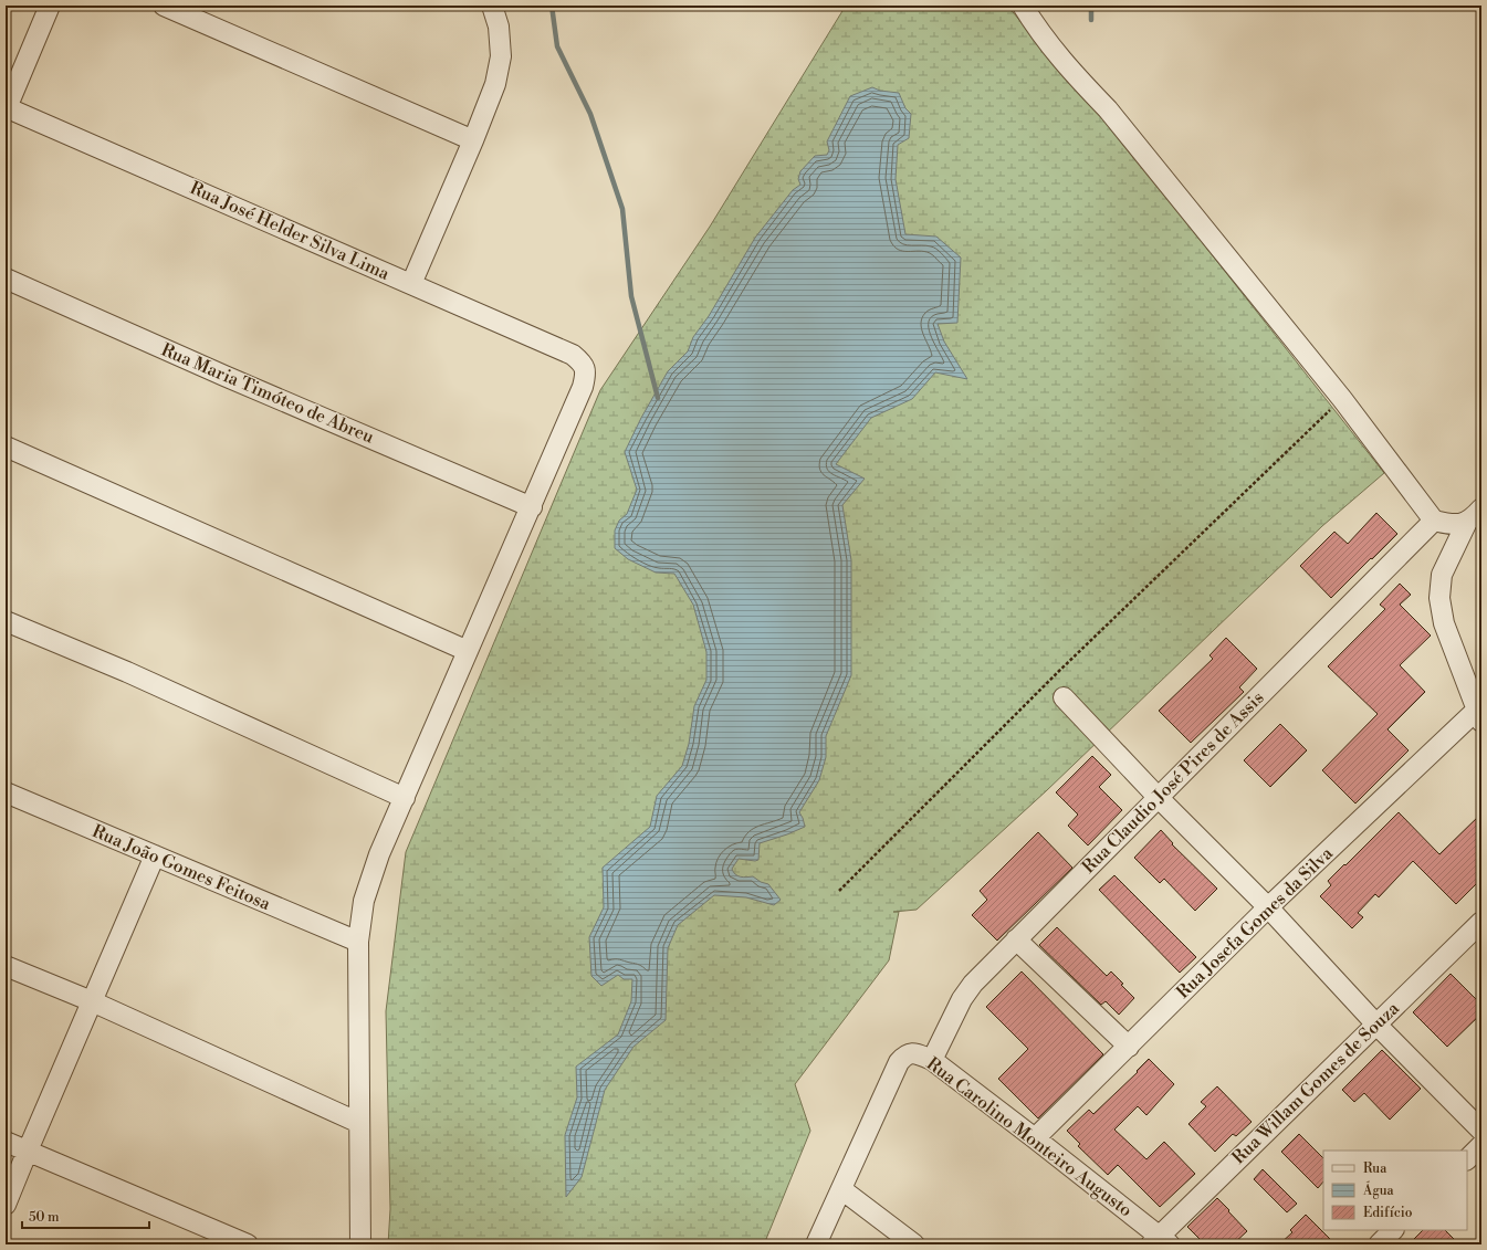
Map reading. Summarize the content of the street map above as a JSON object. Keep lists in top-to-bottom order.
{
  "streets": {
    "street": [
      "Rua José Helder Silva Lima",
      "Rua Maria Timóteo de Abreu",
      "Rua Claudio José Pires de Assis",
      "Rua João Gomes Feitosa",
      "Rua Josefa Gomes da Silva",
      "Rua Willam Gomes de Souza",
      "Rua Carolino Monteiro Augusto"
    ]
  },
  "crossings": [
    ["Rua José Helder Silva Lima", "Rua Maria Timóteo de Abreu"],
    ["Rua Claudio José Pires de Assis", "Rua Carolino Monteiro Augusto"],
    ["Rua Josefa Gomes da Silva", "Rua Carolino Monteiro Augusto"],
    ["Rua Willam Gomes de Souza", "Rua Carolino Monteiro Augusto"]
  ],
  "legend": ["Rua", "Água", "Edifício"],
  "scale_bar": "50 m"
}
